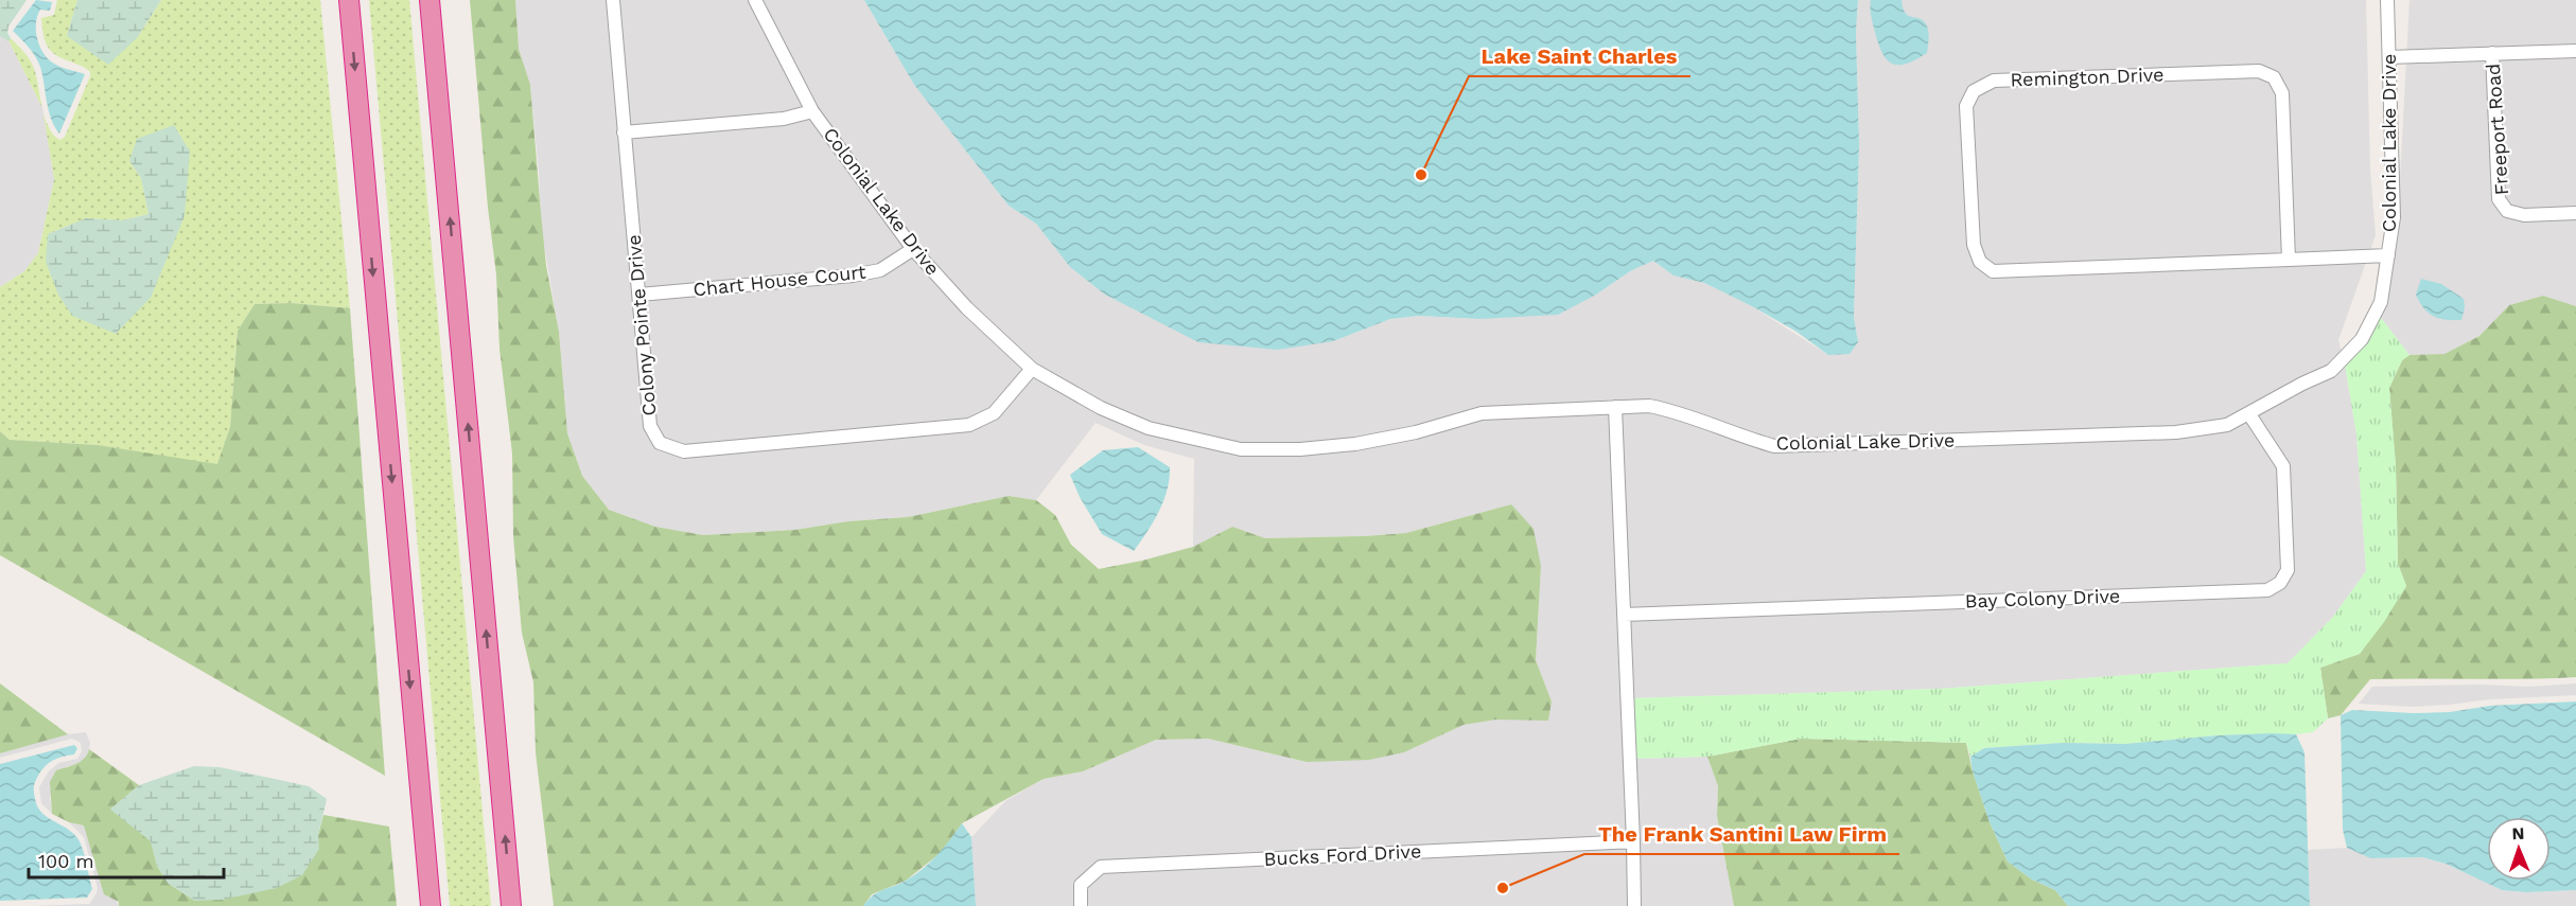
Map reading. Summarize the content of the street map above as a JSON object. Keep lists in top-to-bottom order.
{
  "streets": {
    "street": [
      "Remington Drive",
      "Freeport Road",
      "Colonial Lake Drive",
      "Chart House Court",
      "Colony Pointe Drive",
      "Bay Colony Drive",
      "Bucks Ford Drive"
    ]
  },
  "crossings": [
    ["Remington Drive", "Colonial Lake Drive"],
    ["Colonial Lake Drive", "Chart House Court"],
    ["Colonial Lake Drive", "Colony Pointe Drive"],
    ["Colonial Lake Drive", "Bay Colony Drive"],
    ["Chart House Court", "Colony Pointe Drive"]
  ],
  "places": ["Lake Saint Charles", "The Frank Santini Law Firm"],
  "scale_bar": "100 m",
  "north": "top"
}
